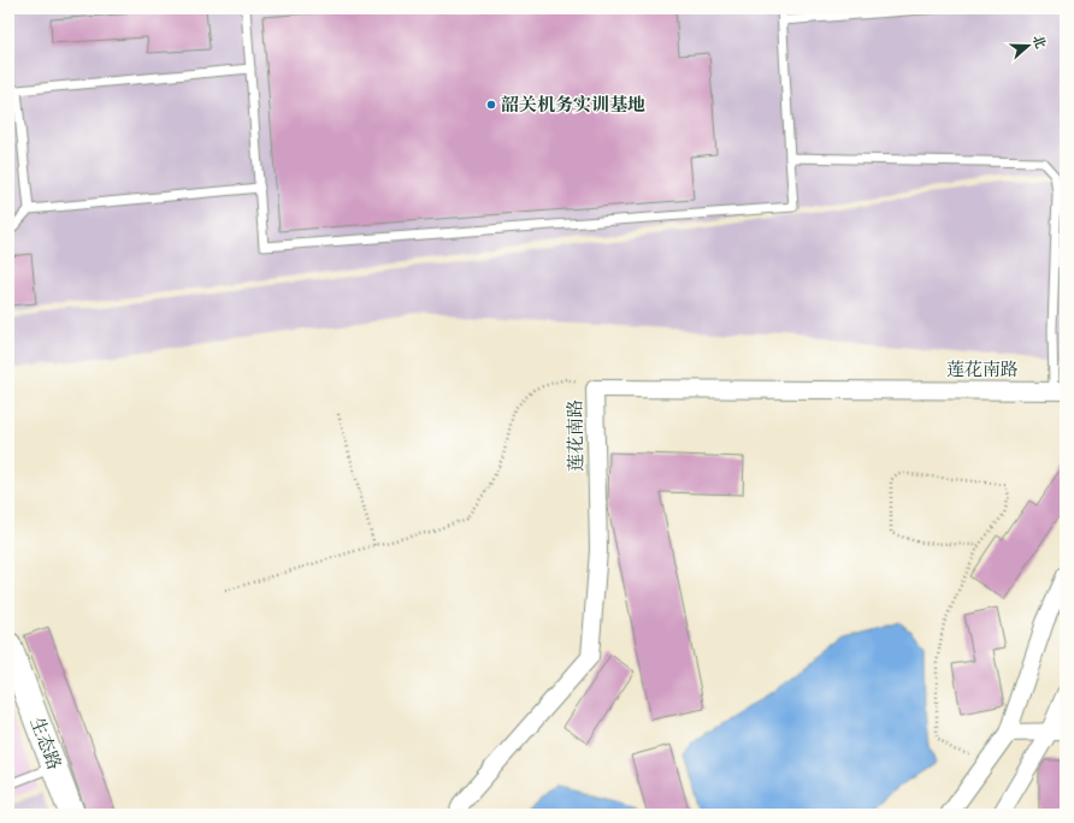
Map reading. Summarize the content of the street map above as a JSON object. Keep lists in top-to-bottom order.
{
  "streets": {
    "street": ["莲花南路", "生态路"]
  },
  "places": ["韶关机务实训基地"],
  "north": "right"
}
